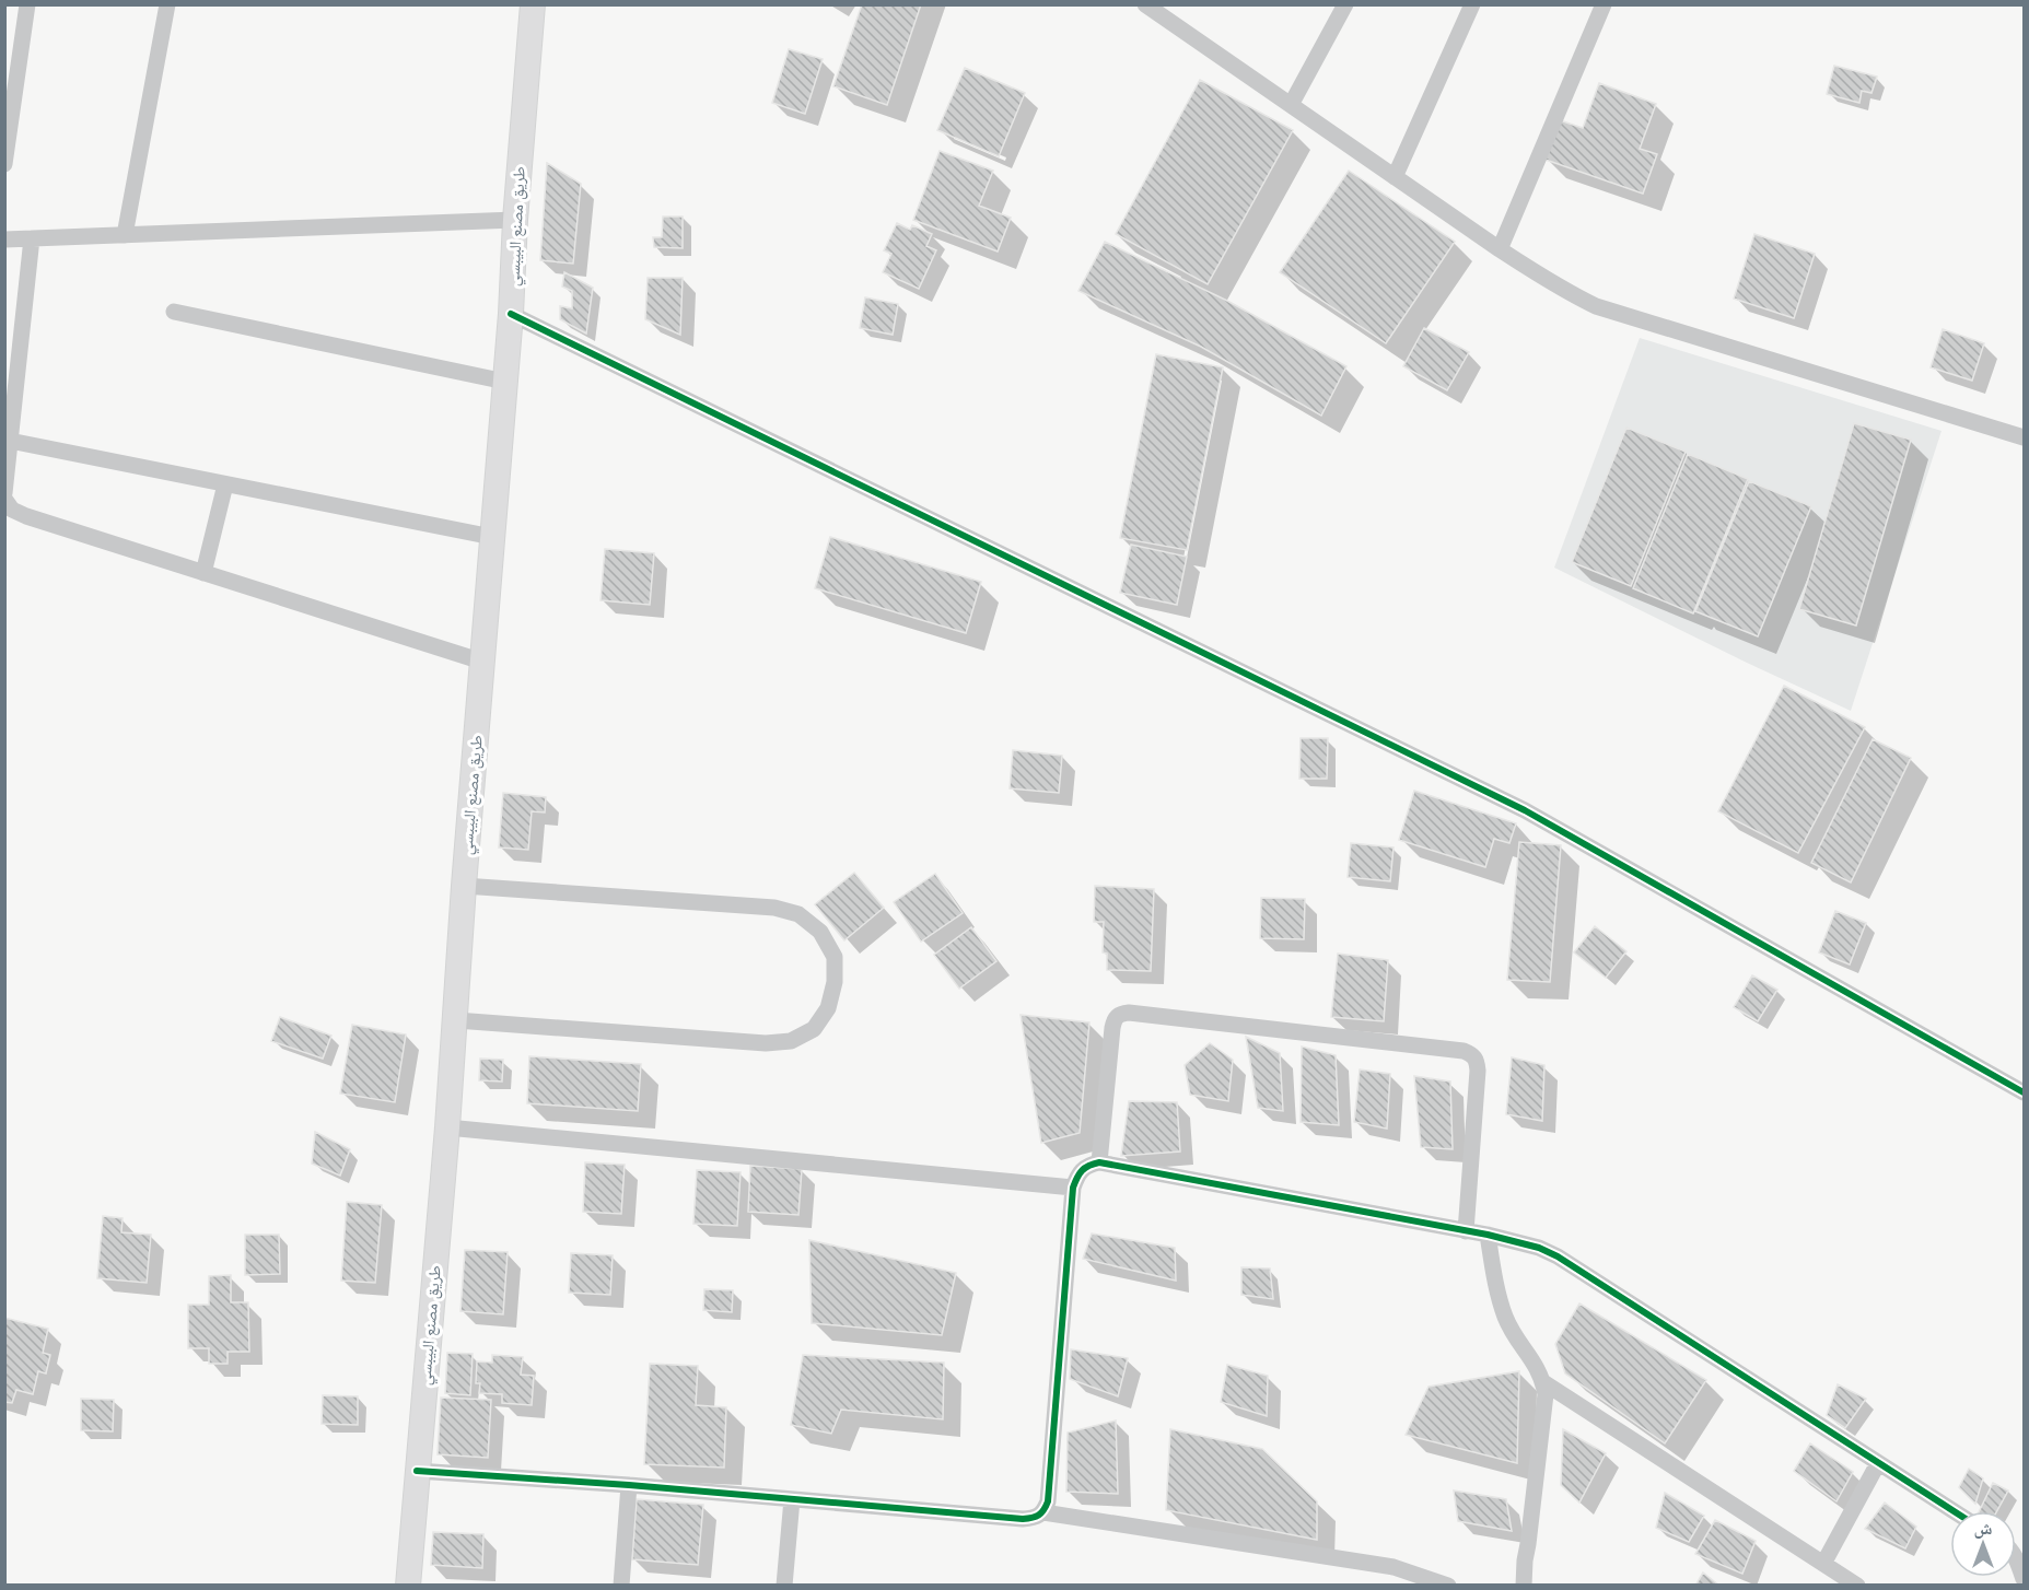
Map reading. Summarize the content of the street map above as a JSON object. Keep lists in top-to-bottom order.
{
  "streets": {
    "main road": ["طريق مصنع البيبسي"]
  },
  "north": "top"
}
